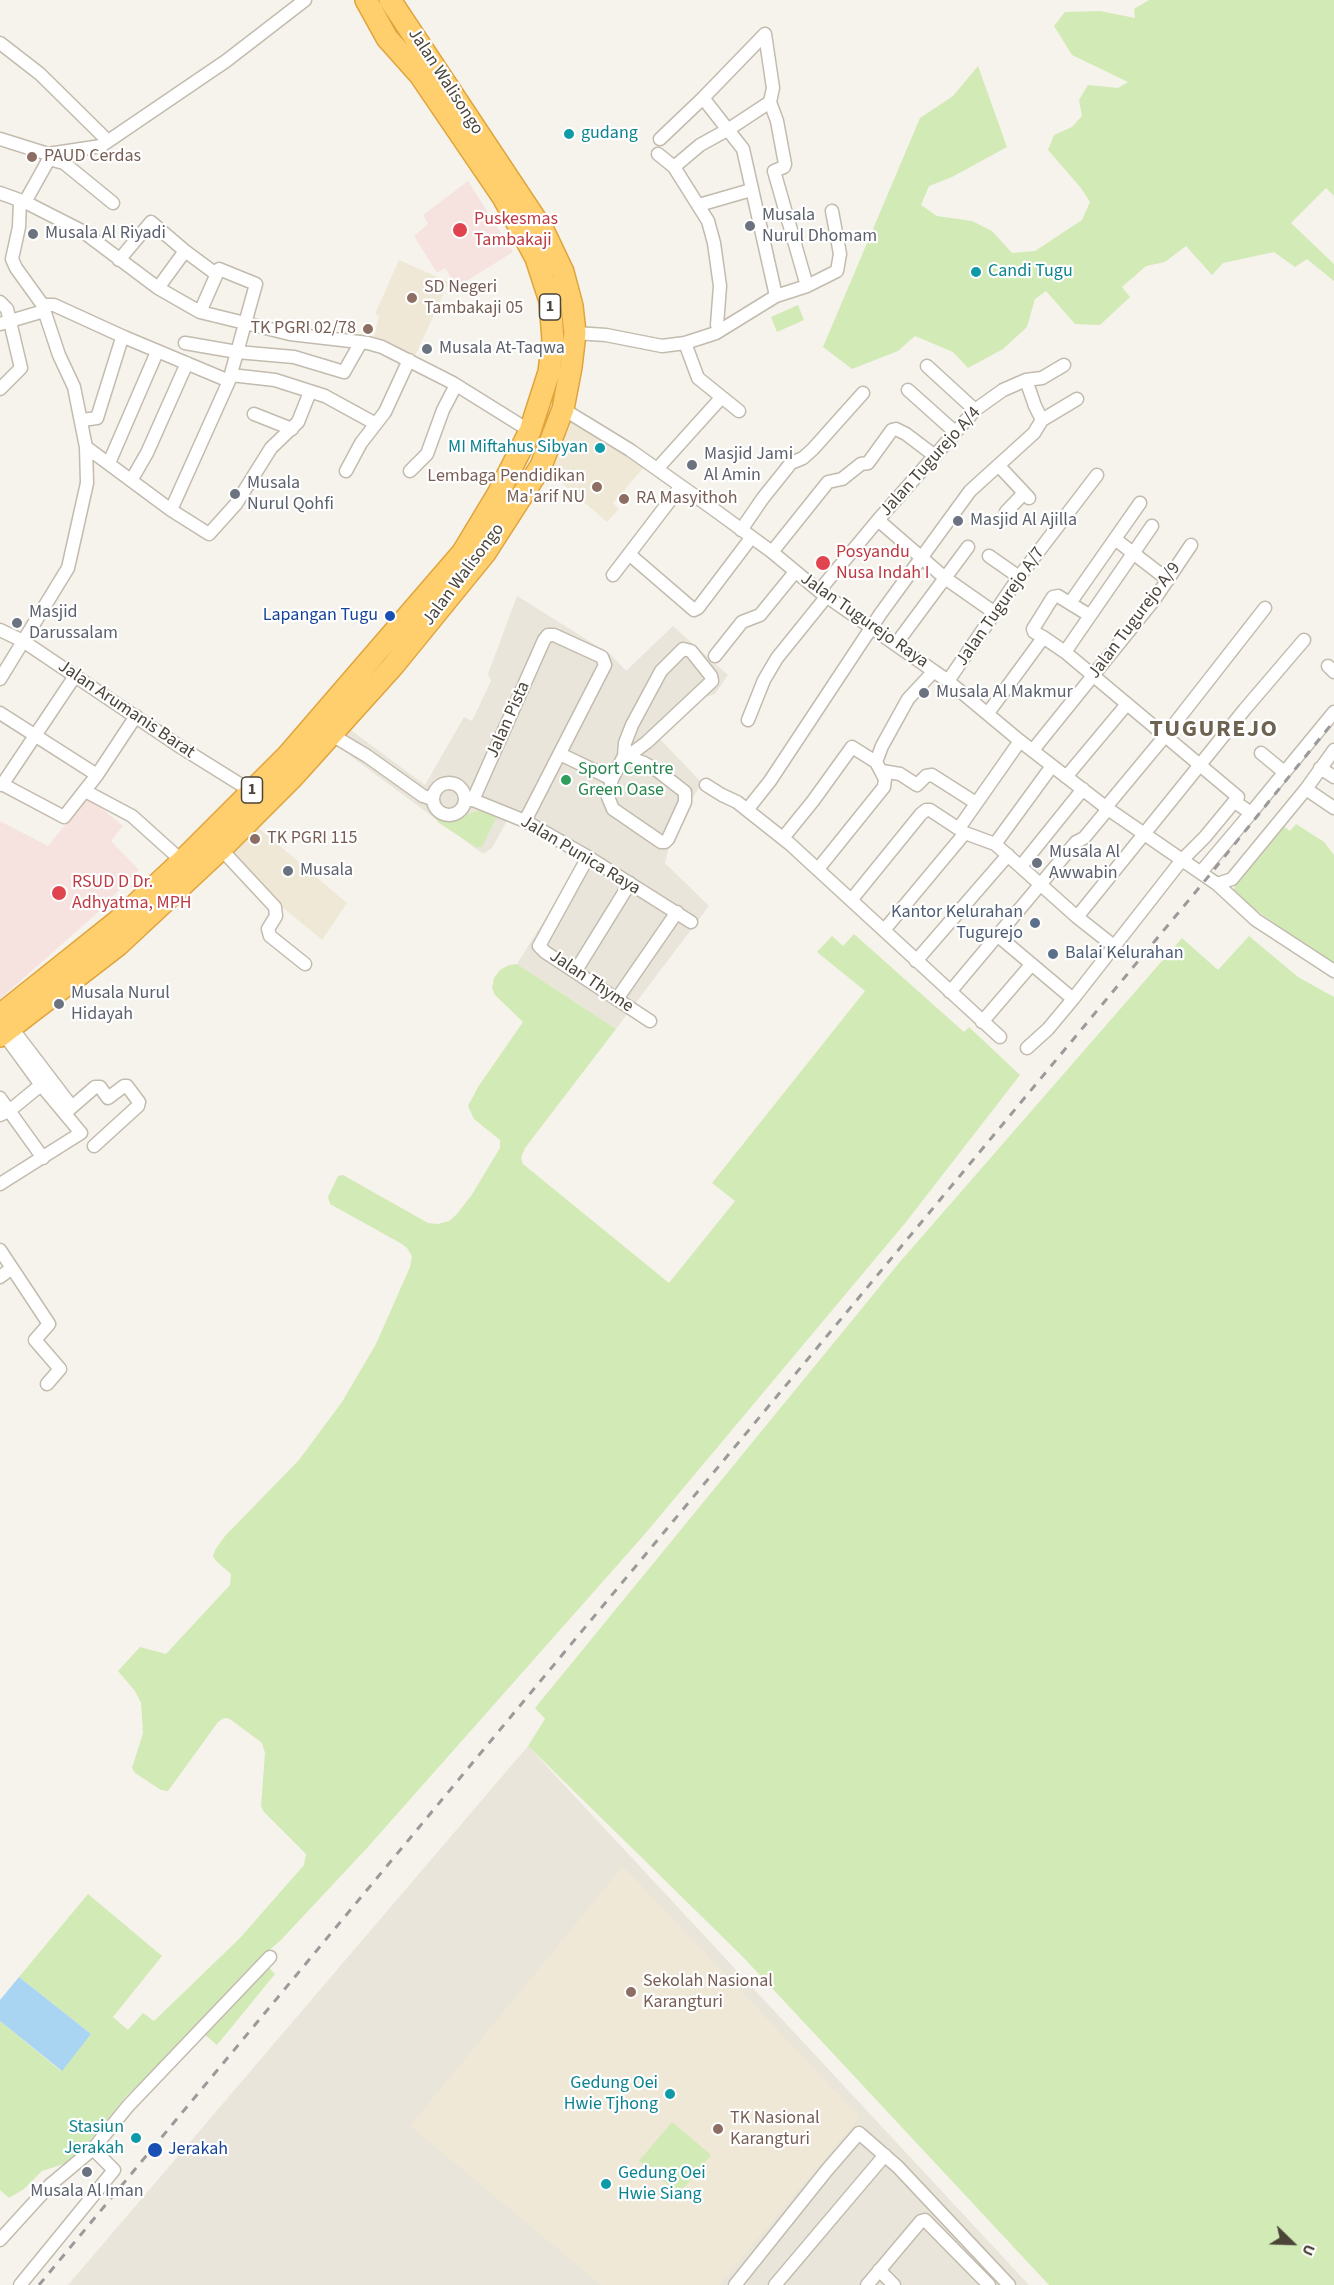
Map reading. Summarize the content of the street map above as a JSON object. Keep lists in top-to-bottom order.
{
  "streets": {
    "highway": ["Jalan Walisongo", "1"],
    "street": [
      "Jalan Tugurejo A/4",
      "Jalan Tugurejo A/7",
      "Jalan Tugurejo Raya",
      "Jalan Tugurejo A/9",
      "Jalan Arumanis Barat",
      "Jalan Pista",
      "Jalan Punica Raya",
      "Jalan Thyme"
    ]
  },
  "crossings": [
    ["Jalan Walisongo", "Jalan Tugurejo Raya"],
    ["Jalan Walisongo", "Jalan Arumanis Barat"],
    ["Jalan Tugurejo A/4", "Jalan Tugurejo Raya"],
    ["Jalan Tugurejo A/7", "Jalan Tugurejo Raya"],
    ["Jalan Tugurejo Raya", "Jalan Tugurejo A/9"],
    ["Jalan Pista", "Jalan Punica Raya"],
    ["Jalan Punica Raya", "Jalan Thyme"]
  ],
  "districts": ["TUGUREJO"],
  "places": [
    "gudang",
    "PAUD Cerdas",
    "Musala Nurul Dhomam",
    "Puskesmas Tambakaji",
    "Musala Al Riyadi",
    "Candi Tugu",
    "SD Negeri Tambakaji 05",
    "TK PGRI 02/78",
    "Musala At-Taqwa",
    "MI Miftahus Sibyan",
    "Masjid Jami Al Amin",
    "Lembaga Pendidikan Ma'arif NU",
    "Musala Nurul Qohfi",
    "RA Masyithoh",
    "Masjid Al Ajilla",
    "Posyandu Nusa Indah I",
    "Lapangan Tugu",
    "Masjid Darussalam",
    "Musala Al Makmur",
    "Sport Centre Green Oase",
    "TK PGRI 115",
    "Musala Al Awwabin",
    "Musala",
    "RSUD D Dr. Adhyatma, MPH",
    "Kantor Kelurahan Tugurejo",
    "Balai Kelurahan",
    "Musala Nurul Hidayah",
    "Sekolah Nasional Karangturi",
    "Gedung Oei Hwie Tjhong",
    "TK Nasional Karangturi",
    "Stasiun Jerakah",
    "Jerakah",
    "Musala Al Iman",
    "Gedung Oei Hwie Siang"
  ],
  "north": "bottom right"
}
